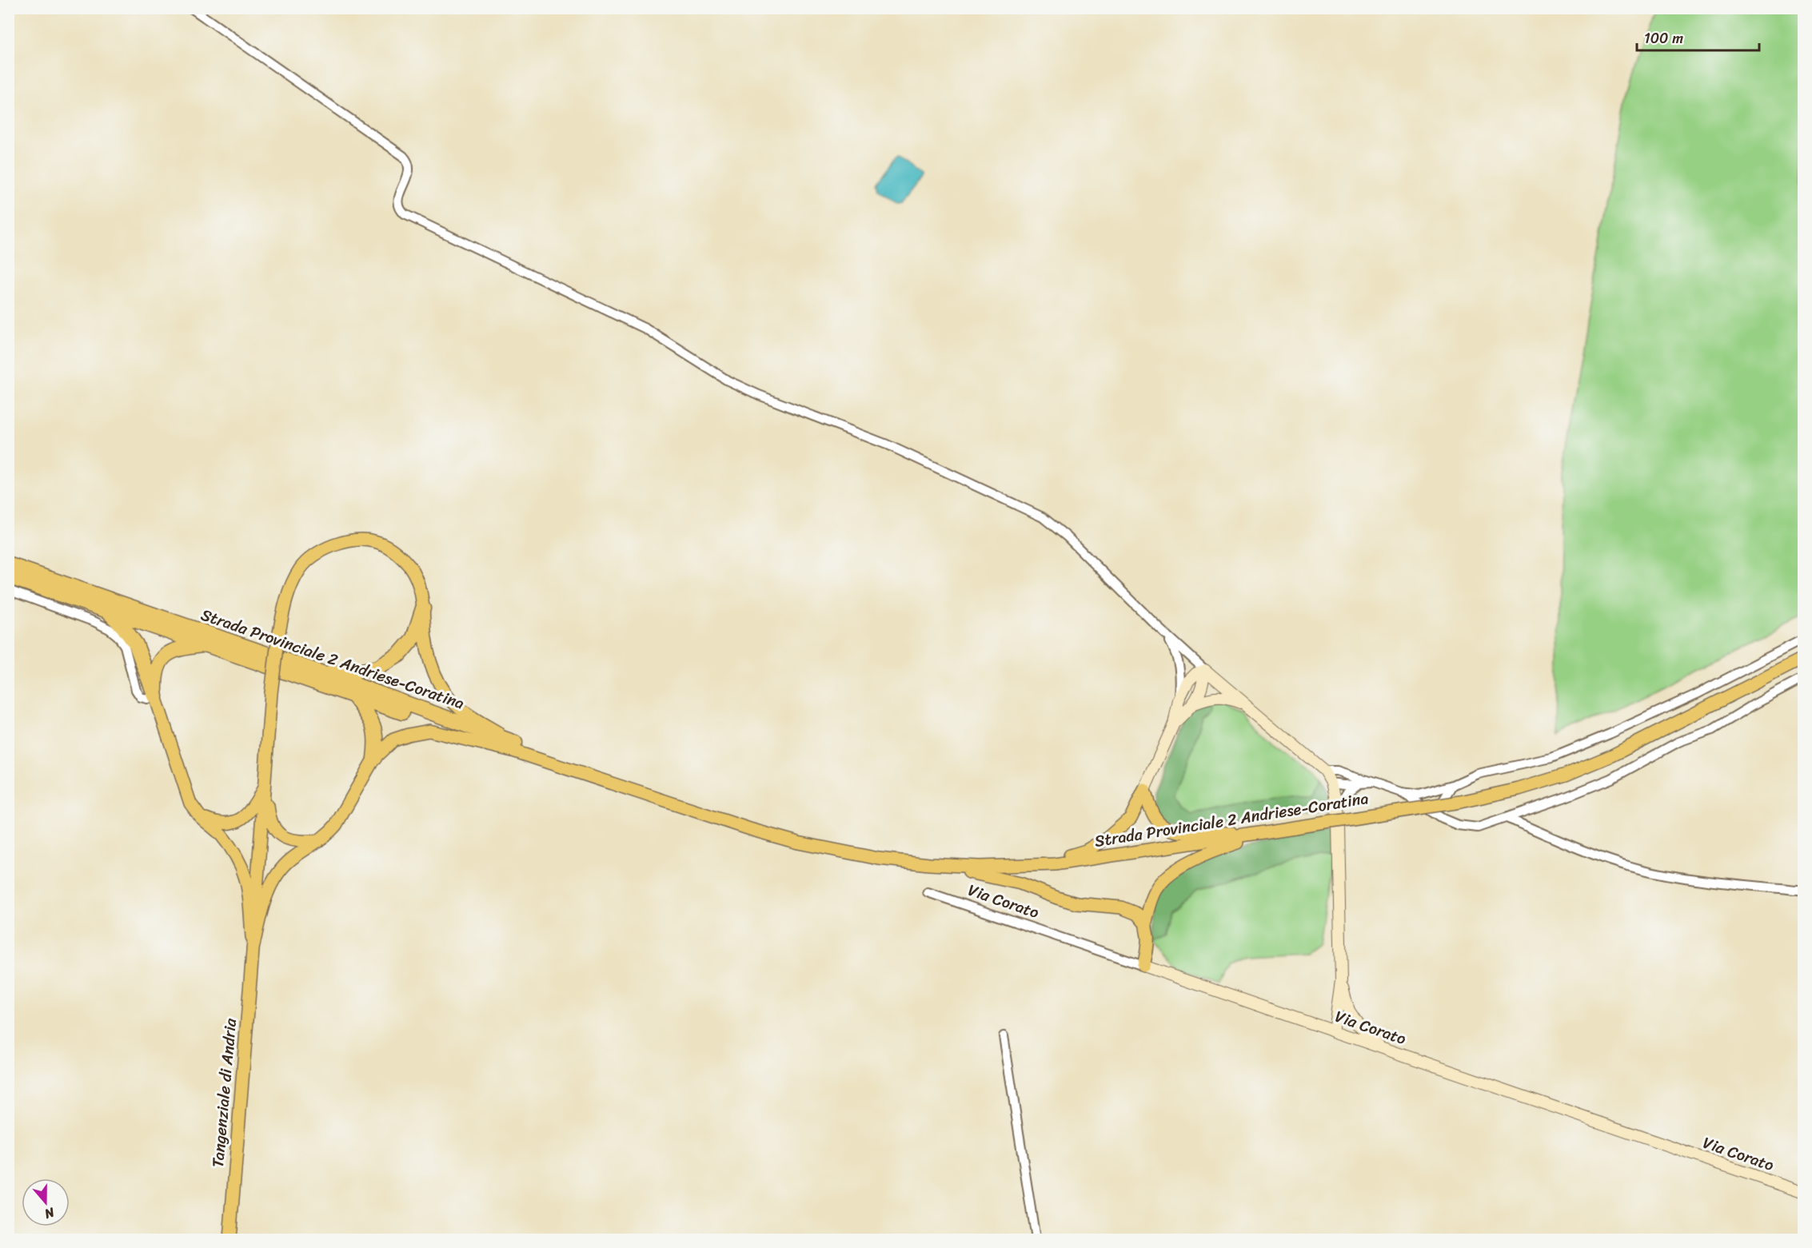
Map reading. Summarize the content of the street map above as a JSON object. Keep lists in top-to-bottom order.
{
  "streets": {
    "highway": ["Strada Provinciale 2 Andriese-Coratina"],
    "main road": ["Via Corato", "Tangenziale di Andria"]
  },
  "scale_bar": "100 m",
  "north": "bottom"
}
